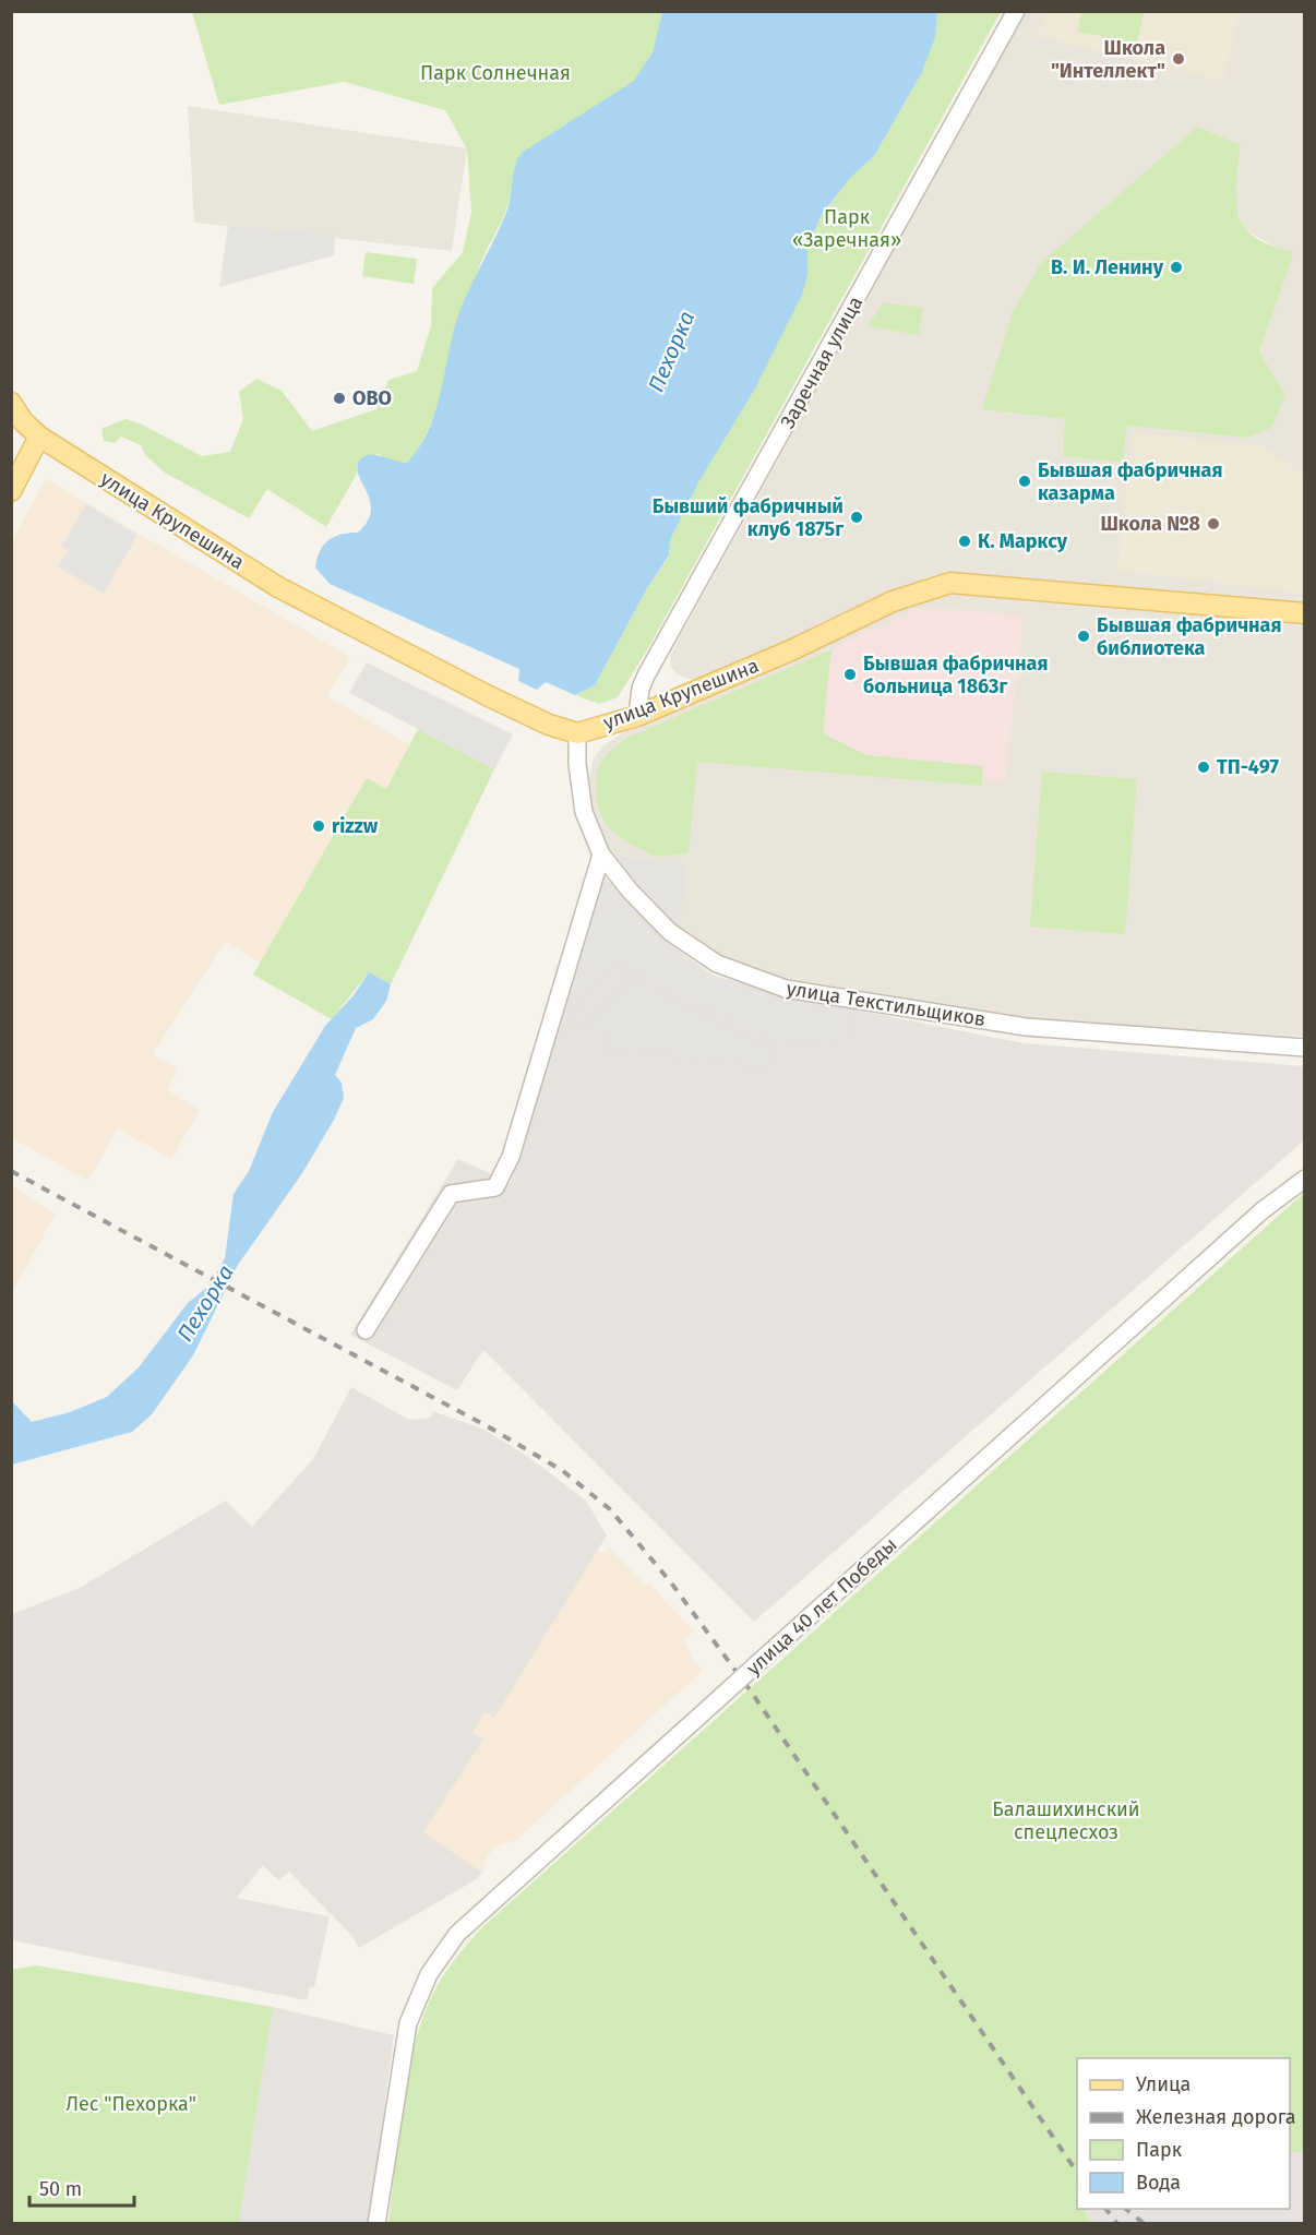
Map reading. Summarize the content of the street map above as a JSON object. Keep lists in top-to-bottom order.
{
  "streets": {
    "main road": ["улица Крупешина"],
    "street": ["Заречная улица", "улица Текстильщиков", "улица 40 лет Победы"]
  },
  "crossings": [
    ["Заречная улица", "улица Крупешина"],
    ["улица Крупешина", "улица Текстильщиков"]
  ],
  "water": ["Пехорка"],
  "parks": [
    "Парк Солнечная",
    "Парк «Заречная»",
    "Балашихинский спецлесхоз",
    "Лес \"Пехорка\""
  ],
  "places": [
    "Школа \"Интеллект\"",
    "В. И. Ленину",
    "ОВО",
    "Бывшая фабричная казарма",
    "Бывший фабричный клуб 1875г",
    "Школа №8",
    "К. Марксу",
    "Бывшая фабричная библиотека",
    "Бывшая фабричная больница 1863г",
    "ТП-497",
    "rizzw"
  ],
  "legend": [
    "Улица",
    "Железная дорога",
    "Парк",
    "Вода"
  ],
  "scale_bar": "50 m"
}
